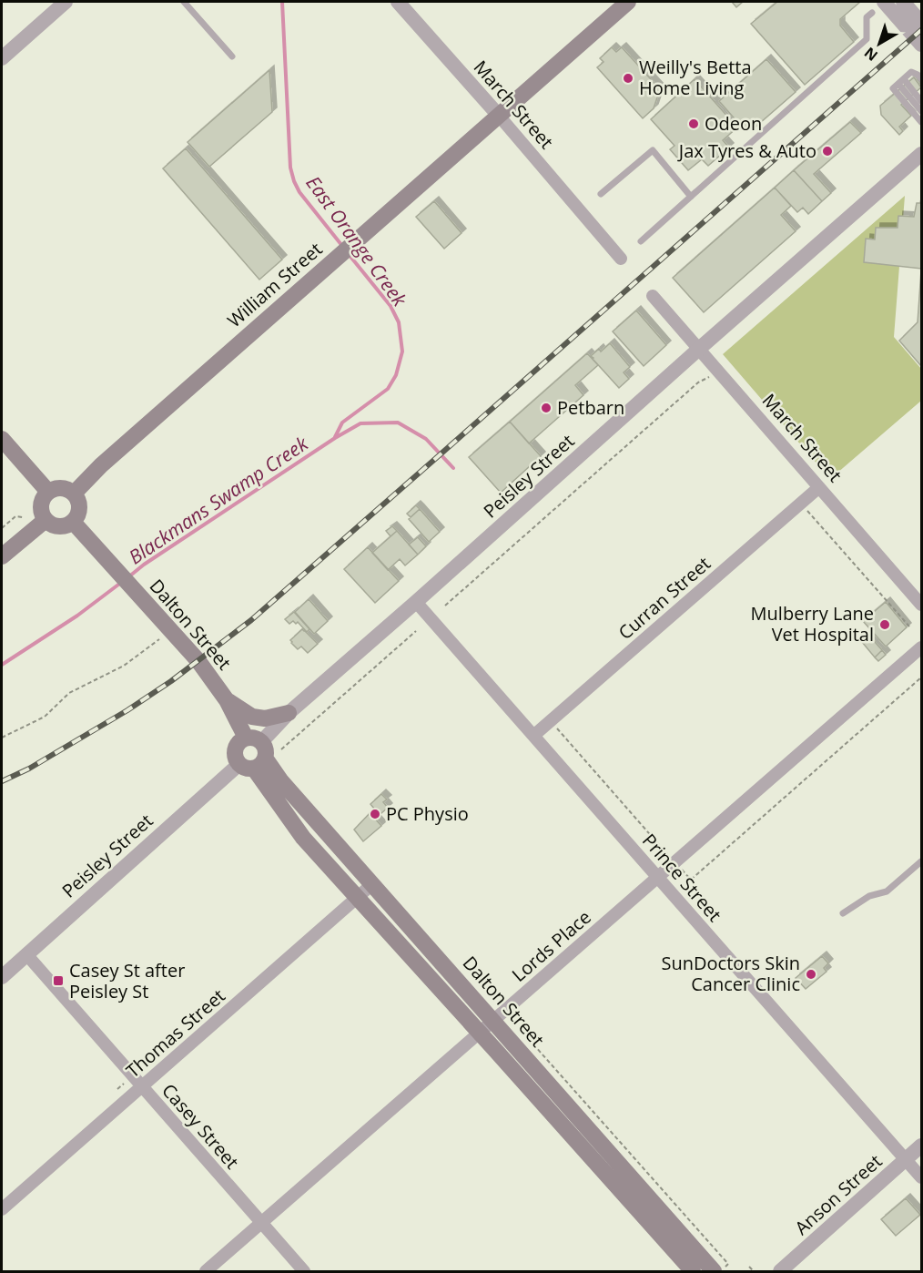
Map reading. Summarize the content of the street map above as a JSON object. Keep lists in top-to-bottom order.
{
  "streets": {
    "main road": ["William Street", "Dalton Street"],
    "street": [
      "March Street",
      "Peisley Street",
      "Curran Street",
      "Prince Street",
      "Lords Place",
      "Thomas Street",
      "Casey Street",
      "Anson Street"
    ]
  },
  "crossings": [
    ["March Street", "William Street"],
    ["March Street", "Peisley Street"],
    ["March Street", "Curran Street"],
    ["William Street", "Dalton Street"],
    ["Peisley Street", "Dalton Street"],
    ["Peisley Street", "Prince Street"],
    ["Peisley Street", "Casey Street"],
    ["Curran Street", "Prince Street"],
    ["Dalton Street", "Lords Place"],
    ["Dalton Street", "Thomas Street"],
    ["Prince Street", "Lords Place"],
    ["Prince Street", "Anson Street"],
    ["Lords Place", "Casey Street"],
    ["Thomas Street", "Casey Street"]
  ],
  "water": ["East Orange Creek", "Blackmans Swamp Creek"],
  "places": {
    "other": [
      "Weilly's Betta Home Living",
      "Odeon",
      "Jax Tyres & Auto",
      "Petbarn",
      "Mulberry Lane Vet Hospital",
      "PC Physio",
      "SunDoctors Skin Cancer Clinic"
    ],
    "transit": ["Casey St after Peisley St"]
  },
  "north": "bottom left"
}
